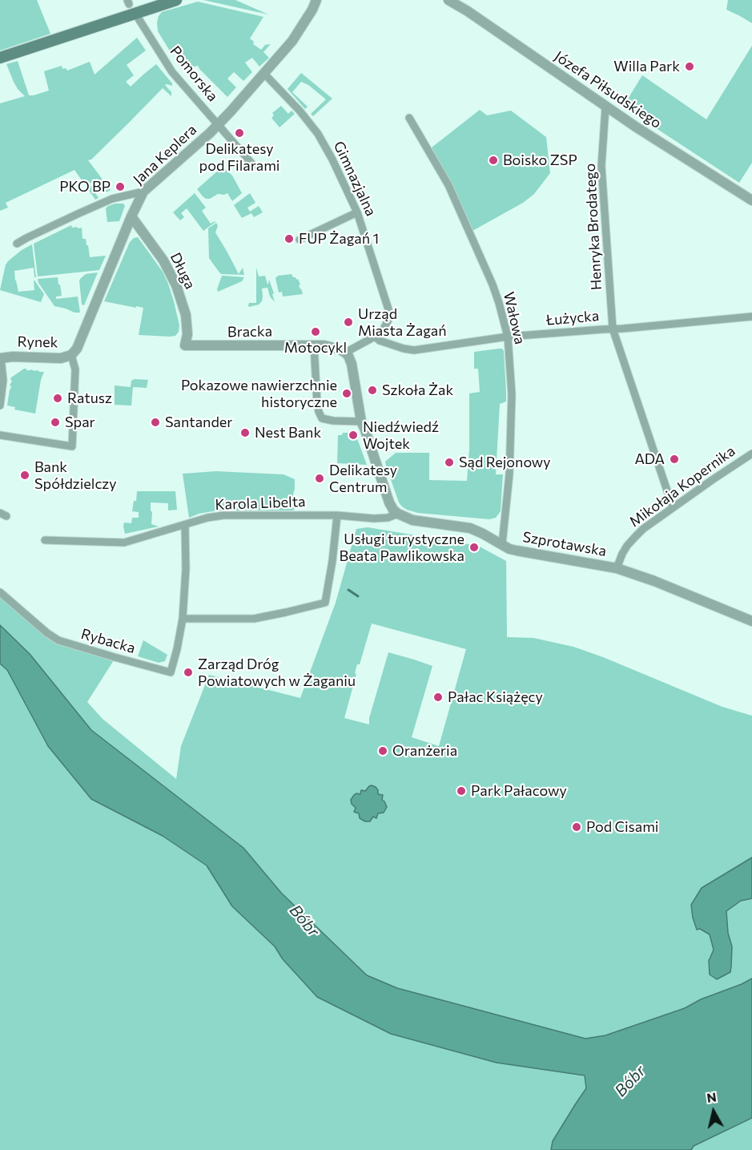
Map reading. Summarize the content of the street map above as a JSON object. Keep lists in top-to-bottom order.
{
  "streets": {
    "street": [
      "Pomorska",
      "Józefa Piłsudskiego",
      "Jana Keplera",
      "Gimnazjalna",
      "Henryka Brodatego",
      "Długa",
      "Wałowa",
      "Łużycka",
      "Bracka",
      "Rynek",
      "Mikołaja Kopernika",
      "Karola Libelta",
      "Szprotawska",
      "Rybacka"
    ]
  },
  "crossings": [
    ["Pomorska", "Jana Keplera"],
    ["Józefa Piłsudskiego", "Henryka Brodatego"],
    ["Jana Keplera", "Gimnazjalna"],
    ["Jana Keplera", "Długa"],
    ["Jana Keplera", "Rynek"],
    ["Gimnazjalna", "Łużycka"],
    ["Henryka Brodatego", "Łużycka"],
    ["Henryka Brodatego", "Mikołaja Kopernika"],
    ["Długa", "Bracka"],
    ["Wałowa", "Łużycka"],
    ["Wałowa", "Szprotawska"],
    ["Mikołaja Kopernika", "Szprotawska"],
    ["Karola Libelta", "Szprotawska"]
  ],
  "water": ["Bóbr"],
  "places": [
    "Willa Park",
    "Delikatesy pod Filarami",
    "Boisko ZSP",
    "PKO BP",
    "FUP Żagań 1",
    "Urząd Miasta Żagań",
    "Motocykl",
    "Szkoła Żak",
    "Pokazowe nawierzchnie historyczne",
    "Ratusz",
    "Spar",
    "Santander",
    "Nest Bank",
    "Niedźwiedź Wojtek",
    "ADA",
    "Sąd Rejonowy",
    "Bank Spółdzielczy",
    "Delikatesy Centrum",
    "Usługi turystyczne Beata Pawlikowska",
    "Zarząd Dróg Powiatowych w Żaganiu",
    "Pałac Książęcy",
    "Oranżeria",
    "Park Pałacowy",
    "Pod Cisami"
  ],
  "north": "top"
}
